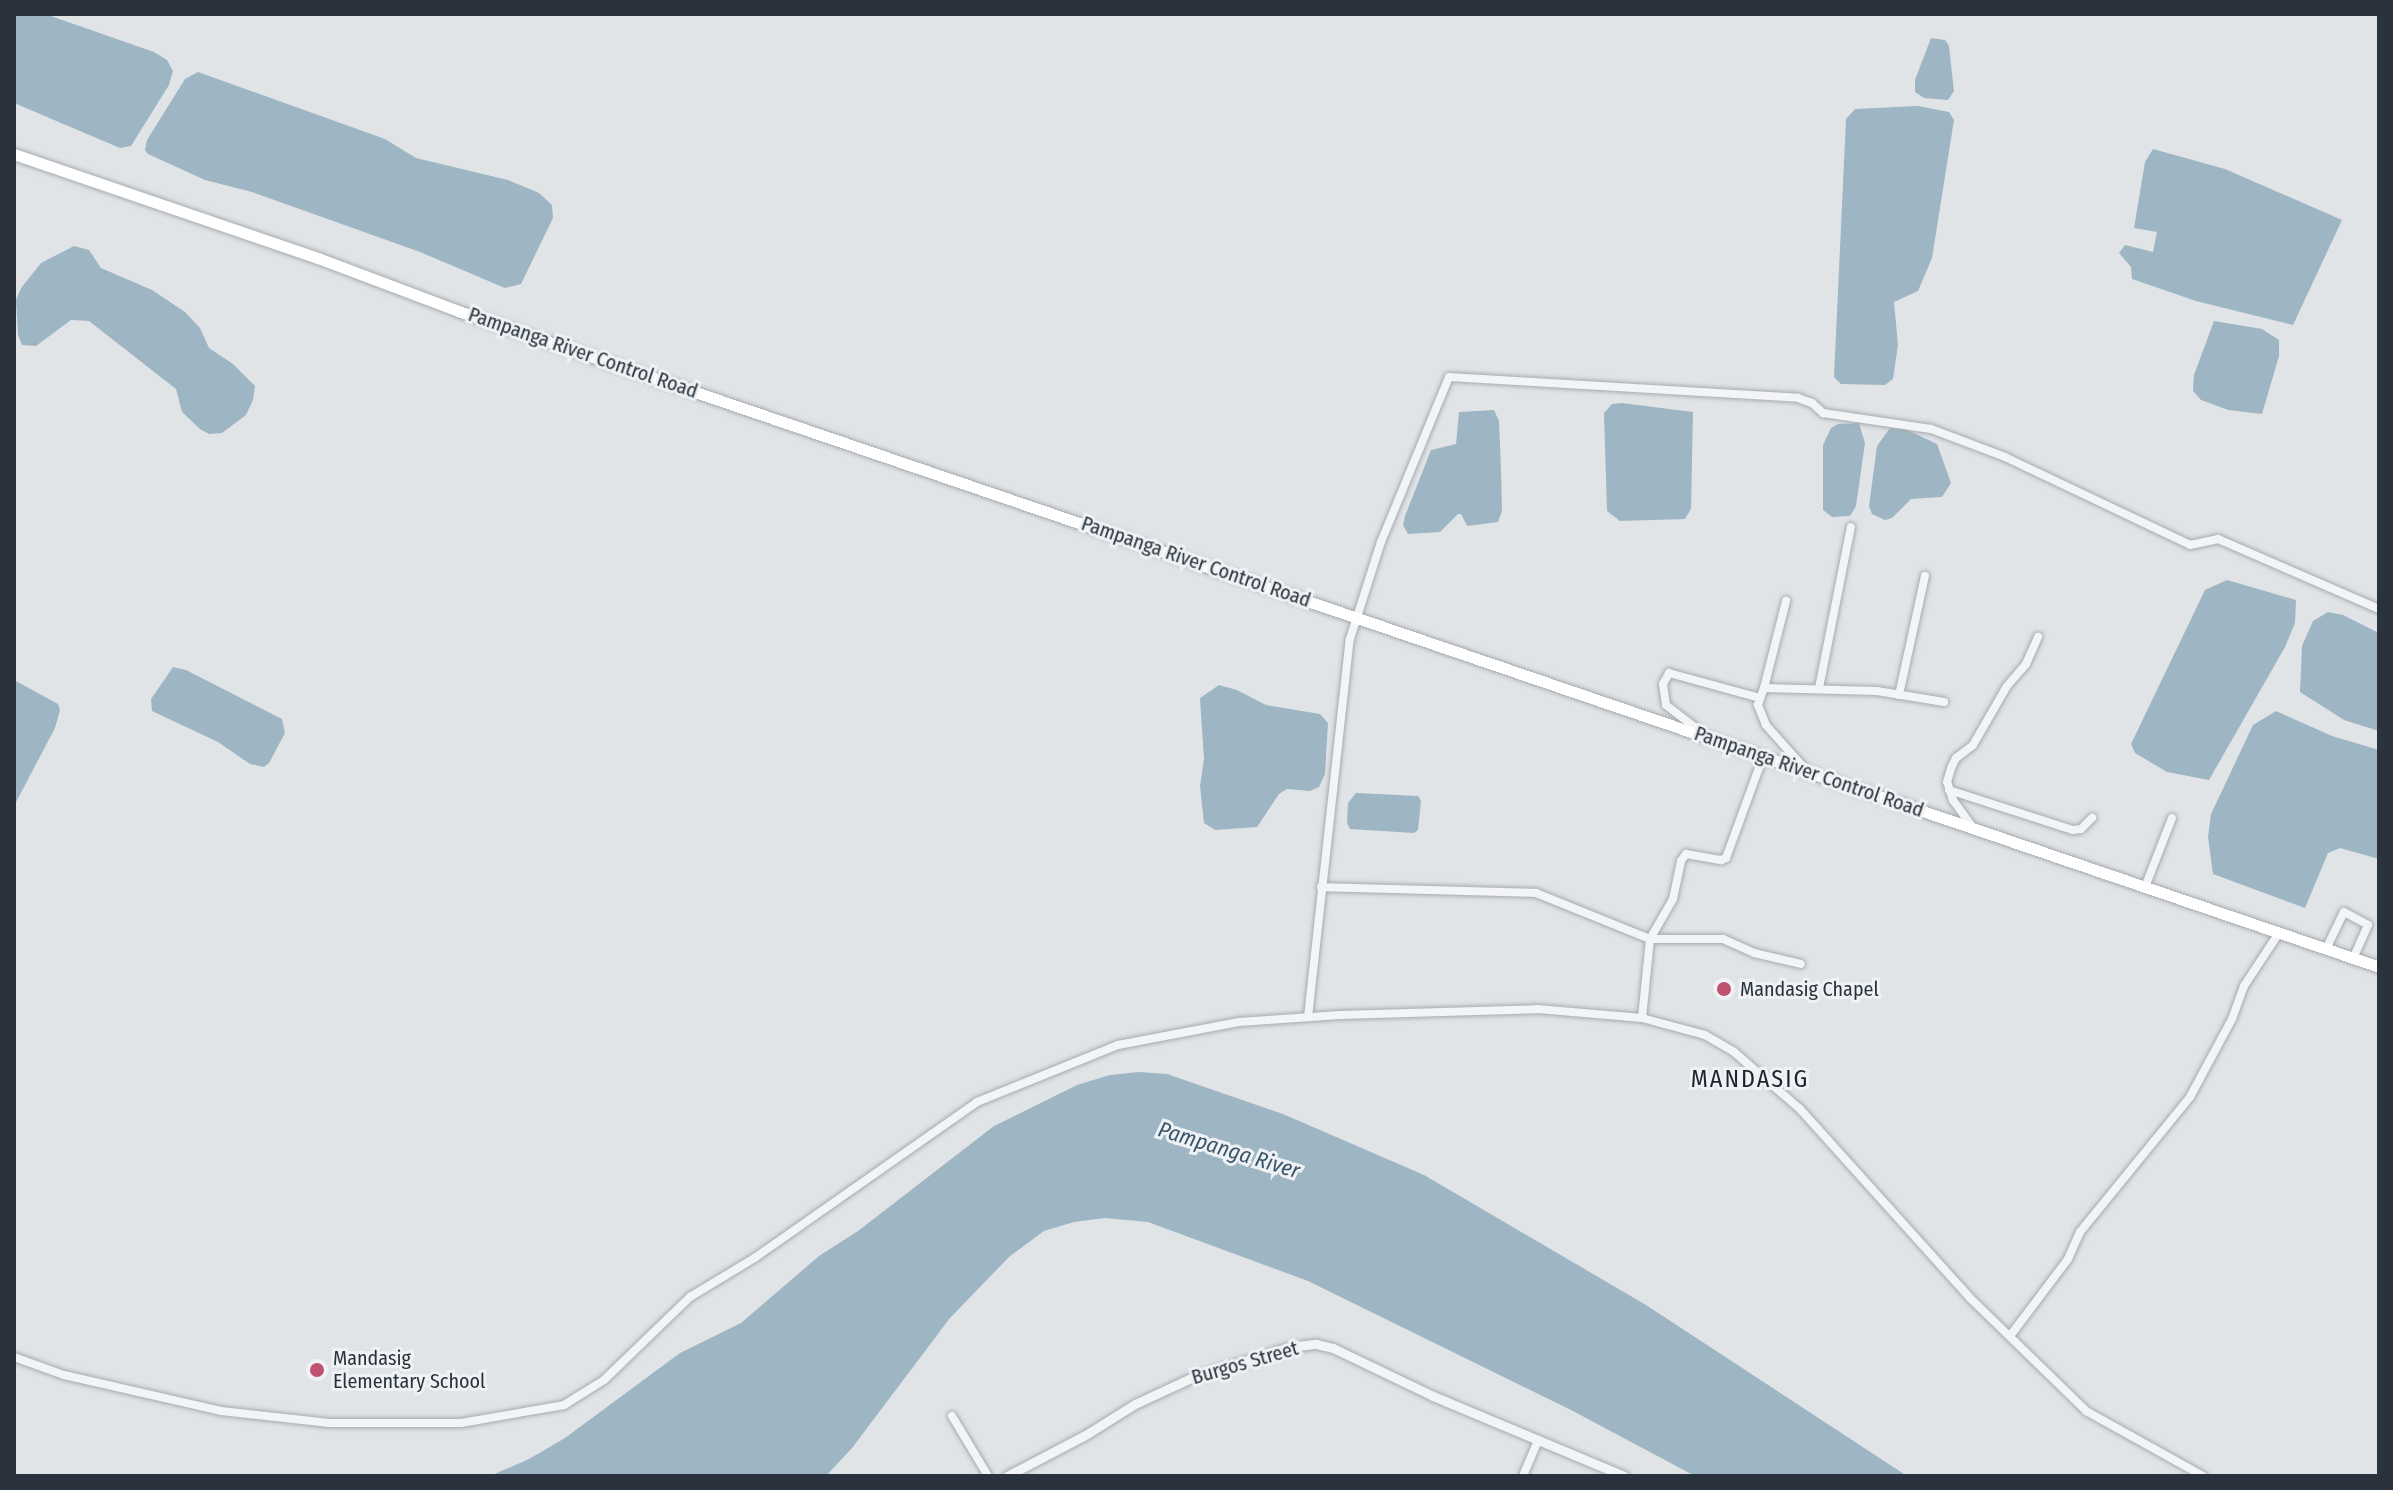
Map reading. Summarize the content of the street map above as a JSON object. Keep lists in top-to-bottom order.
{
  "streets": {
    "main road": ["Pampanga River Control Road"],
    "street": ["Burgos Street"]
  },
  "districts": ["MANDASIG"],
  "water": ["Pampanga River"],
  "places": ["Mandasig Chapel", "Mandasig Elementary School"]
}
